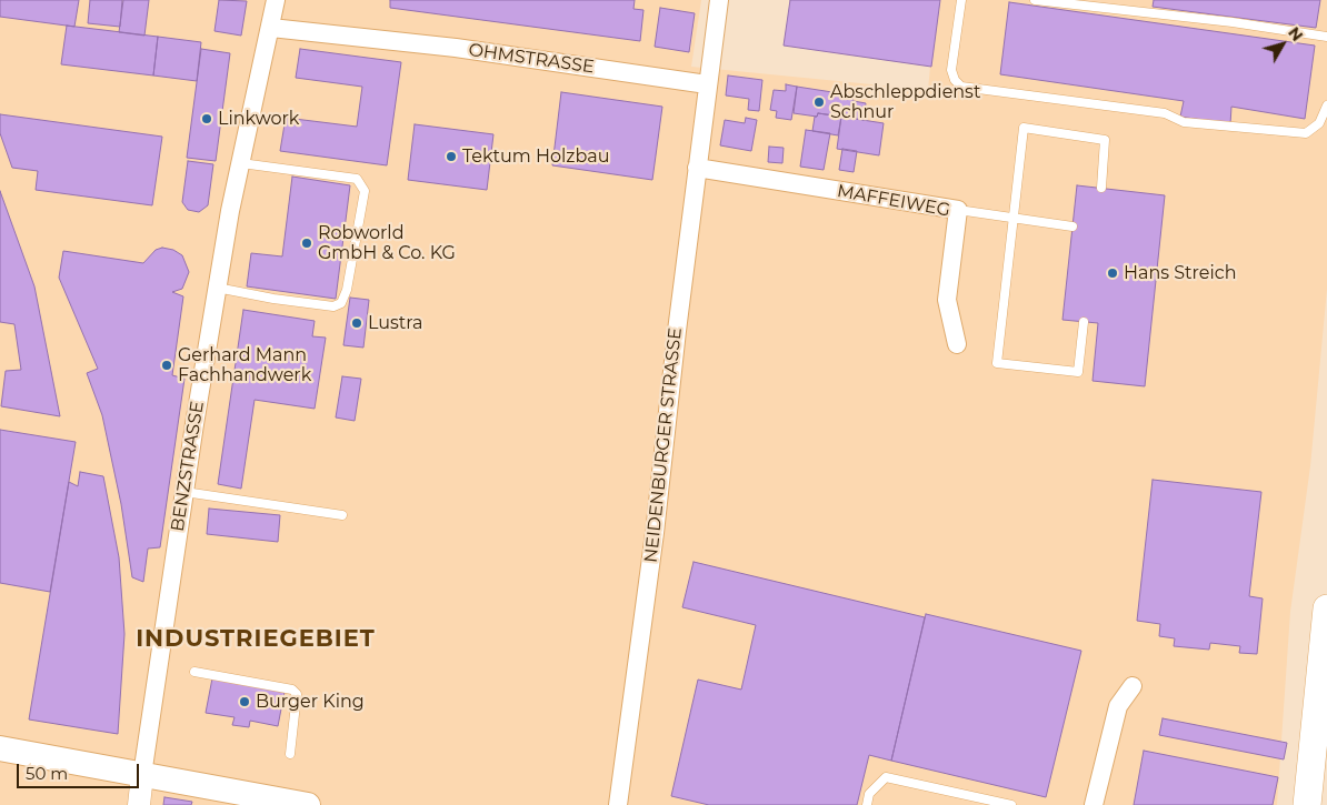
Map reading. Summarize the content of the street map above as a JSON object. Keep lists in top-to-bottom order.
{
  "streets": {
    "street": [
      "OHMSTRASSE",
      "MAFFEIWEG",
      "NEIDENBURGER STRASSE",
      "BENZSTRASSE"
    ]
  },
  "crossings": [
    ["OHMSTRASSE", "NEIDENBURGER STRASSE"],
    ["OHMSTRASSE", "BENZSTRASSE"],
    ["MAFFEIWEG", "NEIDENBURGER STRASSE"]
  ],
  "districts": ["INDUSTRIEGEBIET"],
  "places": [
    "Abschleppdienst Schnur",
    "Linkwork",
    "Tektum Holzbau",
    "Robworld GmbH & Co. KG",
    "Hans Streich",
    "Lustra",
    "Gerhard Mann Fachhandwerk",
    "Burger King"
  ],
  "scale_bar": "50 m",
  "north": "top right"
}
